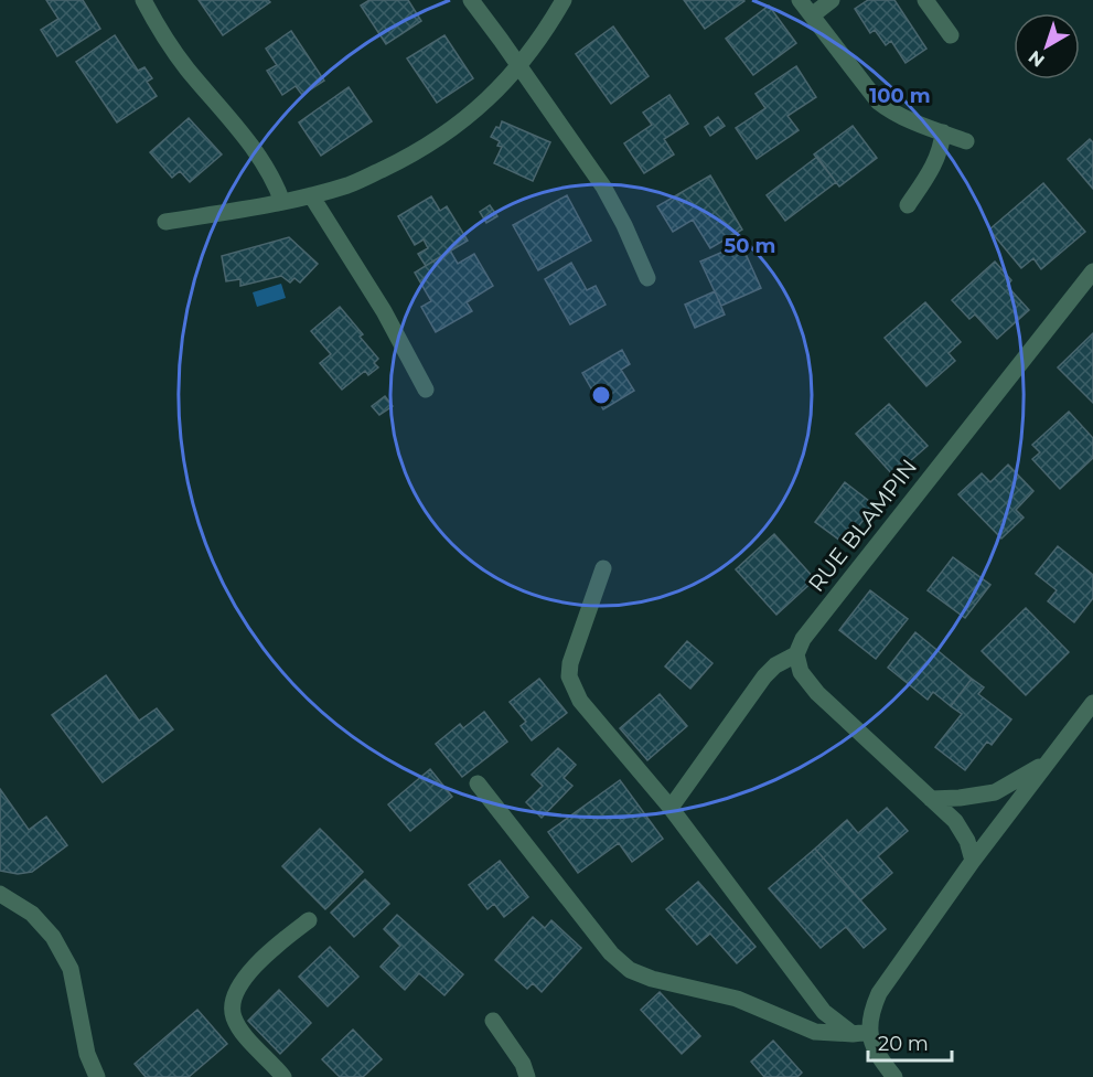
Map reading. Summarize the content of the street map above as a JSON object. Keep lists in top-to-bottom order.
{
  "streets": {
    "street": ["RUE BLAMPIN"]
  },
  "scale_bar": "20 m",
  "north": "bottom left",
  "rings": ["100 m", "50 m"]
}
